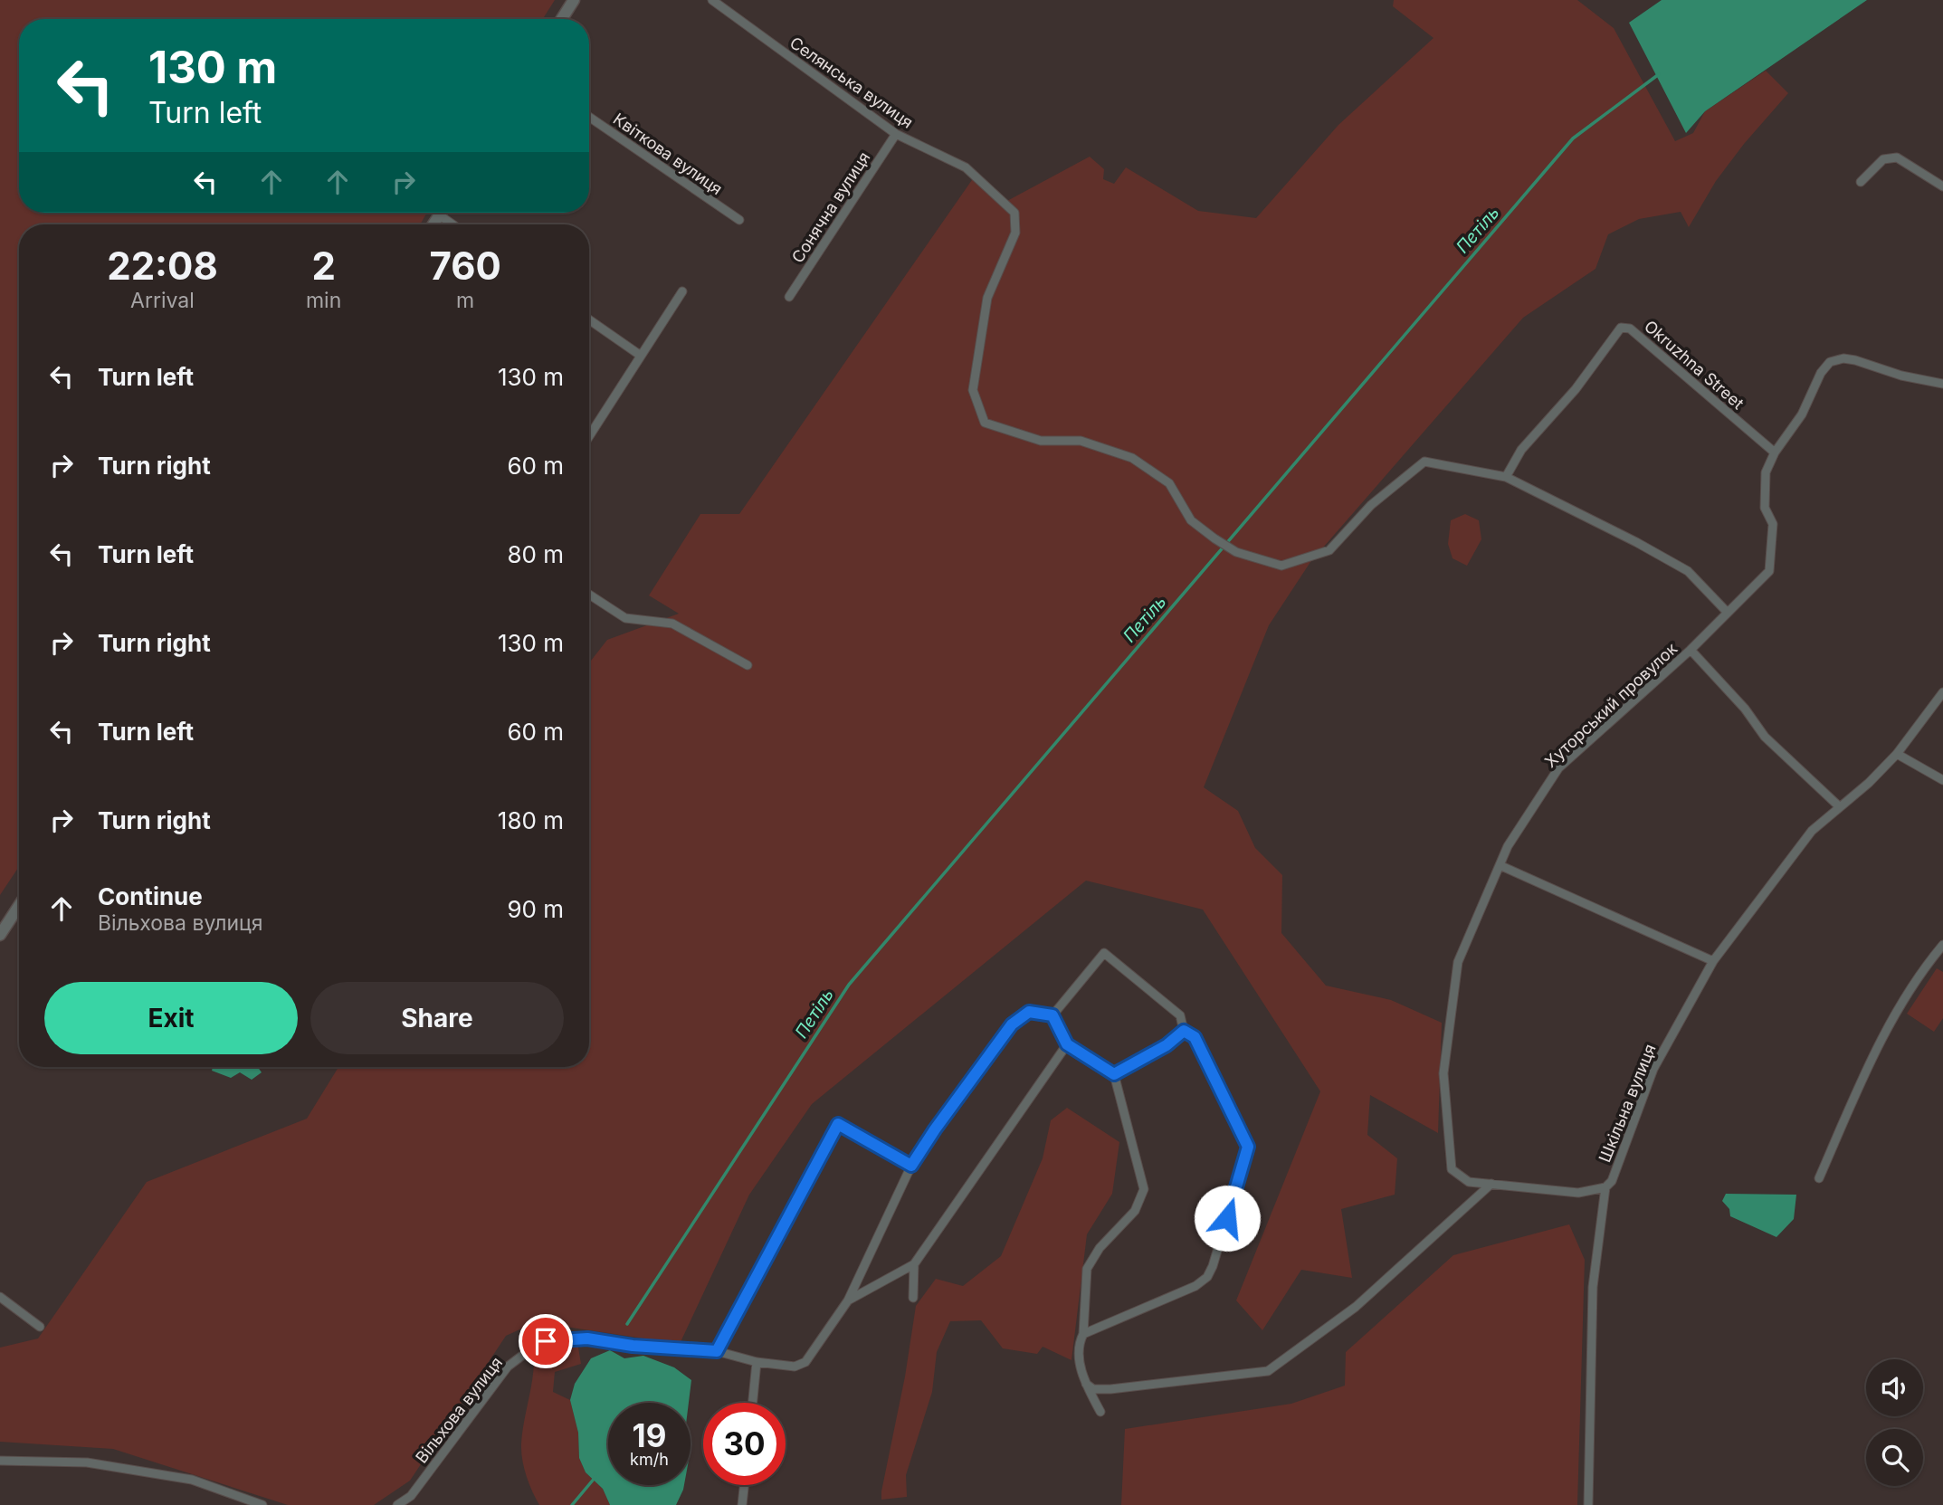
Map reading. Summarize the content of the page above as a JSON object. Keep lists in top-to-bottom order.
{
  "streets": {
    "street": [
      "Селянська вулиця",
      "Квіткова вулиця",
      "Сонячна вулиця",
      "Okruzhna Street",
      "Хуторський провулок",
      "Шкільна вулиця",
      "Вільхова вулиця"
    ]
  },
  "crossings": [
    ["Селянська вулиця", "Сонячна вулиця"],
    ["Селянська вулиця", "Okruzhna Street"],
    ["Хуторський провулок", "Шкільна вулиця"]
  ],
  "water": ["Петіль"],
  "page": {
    "turn": ["130 m", "Turn left"],
    "eta": [
      "22:08",
      "Arrival",
      "2",
      "min",
      "760",
      "m"
    ],
    "list": [
      {
        "name": "Turn left",
        "value": "130 m"
      },
      {
        "name": "Turn right",
        "value": "60 m"
      },
      {
        "name": "Turn left",
        "value": "80 m"
      },
      {
        "name": "Turn right",
        "value": "130 m"
      },
      {
        "name": "Turn left",
        "value": "60 m"
      },
      {
        "name": "Turn right",
        "value": "180 m"
      },
      {
        "name": "Continue",
        "note": "Вільхова вулиця",
        "value": "90 m"
      }
    ],
    "buttons": ["Exit", "Share"],
    "speed": "19 km/h",
    "limit": "30"
  }
}
